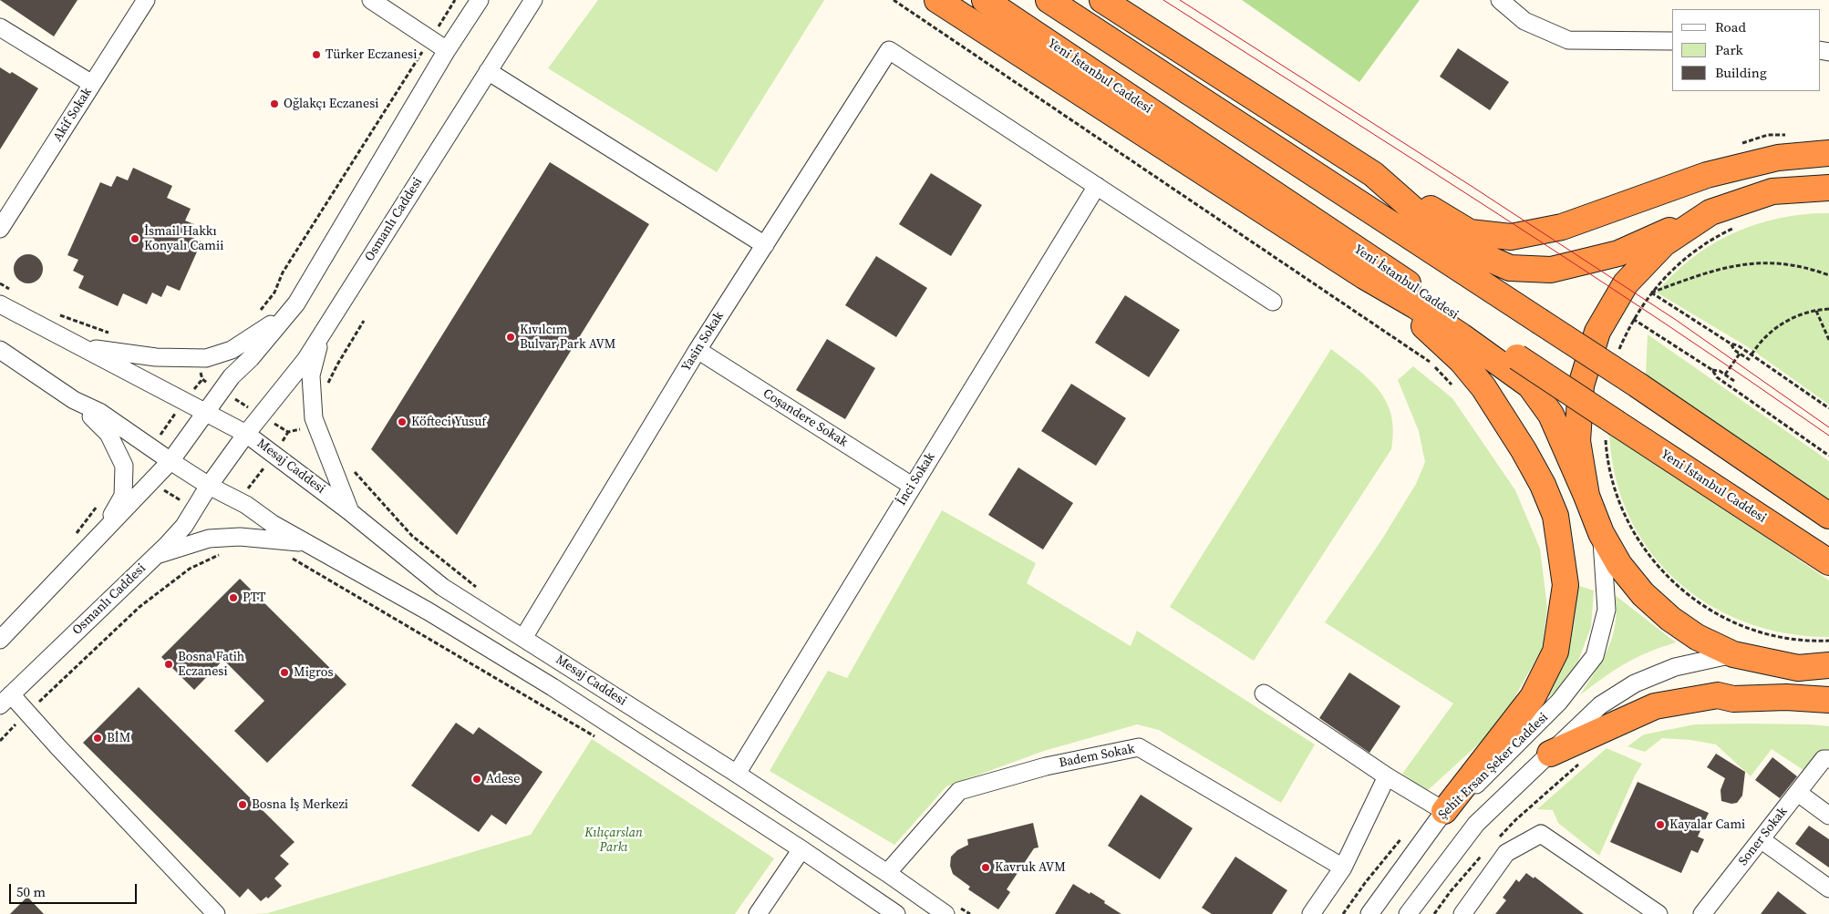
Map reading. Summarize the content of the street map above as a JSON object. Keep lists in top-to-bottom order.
{
  "streets": {
    "highway": ["Yeni İstanbul Caddesi"],
    "street": [
      "Akif Sokak",
      "Osmanlı Caddesi",
      "Yasin Sokak",
      "Coşandere Sokak",
      "Mesaj Caddesi",
      "İnci Sokak",
      "Badem Sokak",
      "Şehit Ersan Şeker Caddesi",
      "Soner Sokak"
    ]
  },
  "crossings": [
    ["Osmanlı Caddesi", "Mesaj Caddesi"],
    ["Yasin Sokak", "Coşandere Sokak"],
    ["Yasin Sokak", "Mesaj Caddesi"],
    ["Yasin Sokak", "İnci Sokak"],
    ["Coşandere Sokak", "İnci Sokak"],
    ["Mesaj Caddesi", "İnci Sokak"],
    ["Mesaj Caddesi", "Badem Sokak"]
  ],
  "parks": ["Kılıçarslan Parkı"],
  "places": [
    "Türker Eczanesi",
    "Oğlakçı Eczanesi",
    "İsmail Hakkı Konyalı Camii",
    "Kıvılcım Bulvar Park AVM",
    "Köfteci Yusuf",
    "PTT",
    "Bosna Fatih Eczanesi",
    "Migros",
    "BİM",
    "Adese",
    "Bosna İş Merkezi",
    "Kayalar Cami",
    "Kavruk AVM"
  ],
  "legend": ["Road", "Park", "Building"],
  "scale_bar": "50 m"
}
